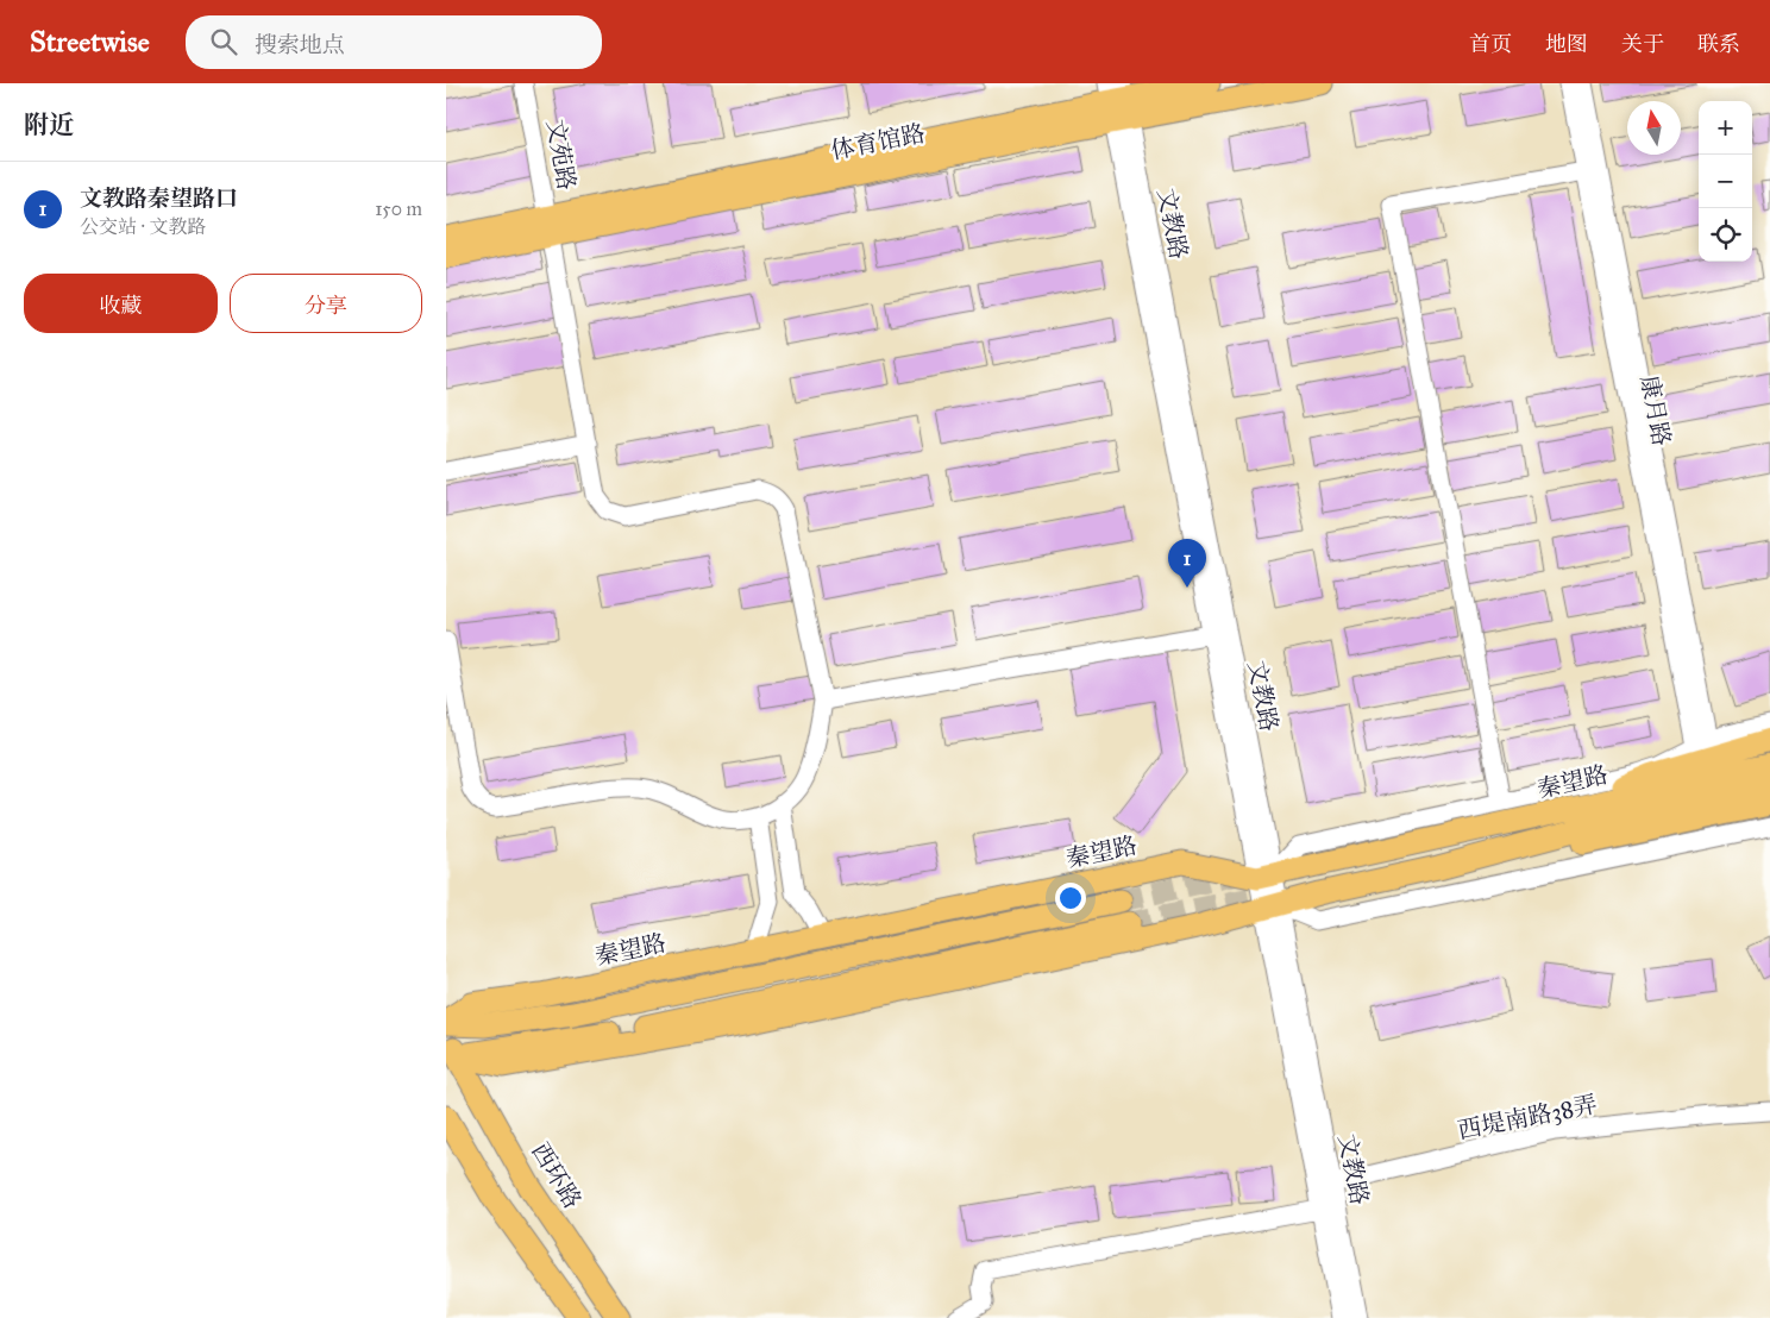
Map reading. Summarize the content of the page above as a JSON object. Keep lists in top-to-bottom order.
{
  "streets": {
    "main road": ["体育馆路", "秦望路", "西环路"],
    "street": [
      "文苑路",
      "文教路",
      "康月路",
      "西堤南路38弄"
    ]
  },
  "crossings": [
    ["体育馆路", "文苑路"],
    ["体育馆路", "文教路"],
    ["文教路", "秦望路"],
    ["文教路", "西堤南路38弄"],
    ["秦望路", "西环路"]
  ],
  "north": "top",
  "page": {
    "header": "Streetwise",
    "search": "搜索地点",
    "nav": [
      "首页",
      "地图",
      "关于",
      "联系"
    ],
    "heading": "附近",
    "map_buttons": ["+", "−"],
    "list": [
      {
        "mark": "1",
        "name": "文教路秦望路口",
        "note": "公交站 · 文教路",
        "value": "150 m"
      }
    ],
    "buttons": ["收藏", "分享"],
    "pins": "1"
  }
}
